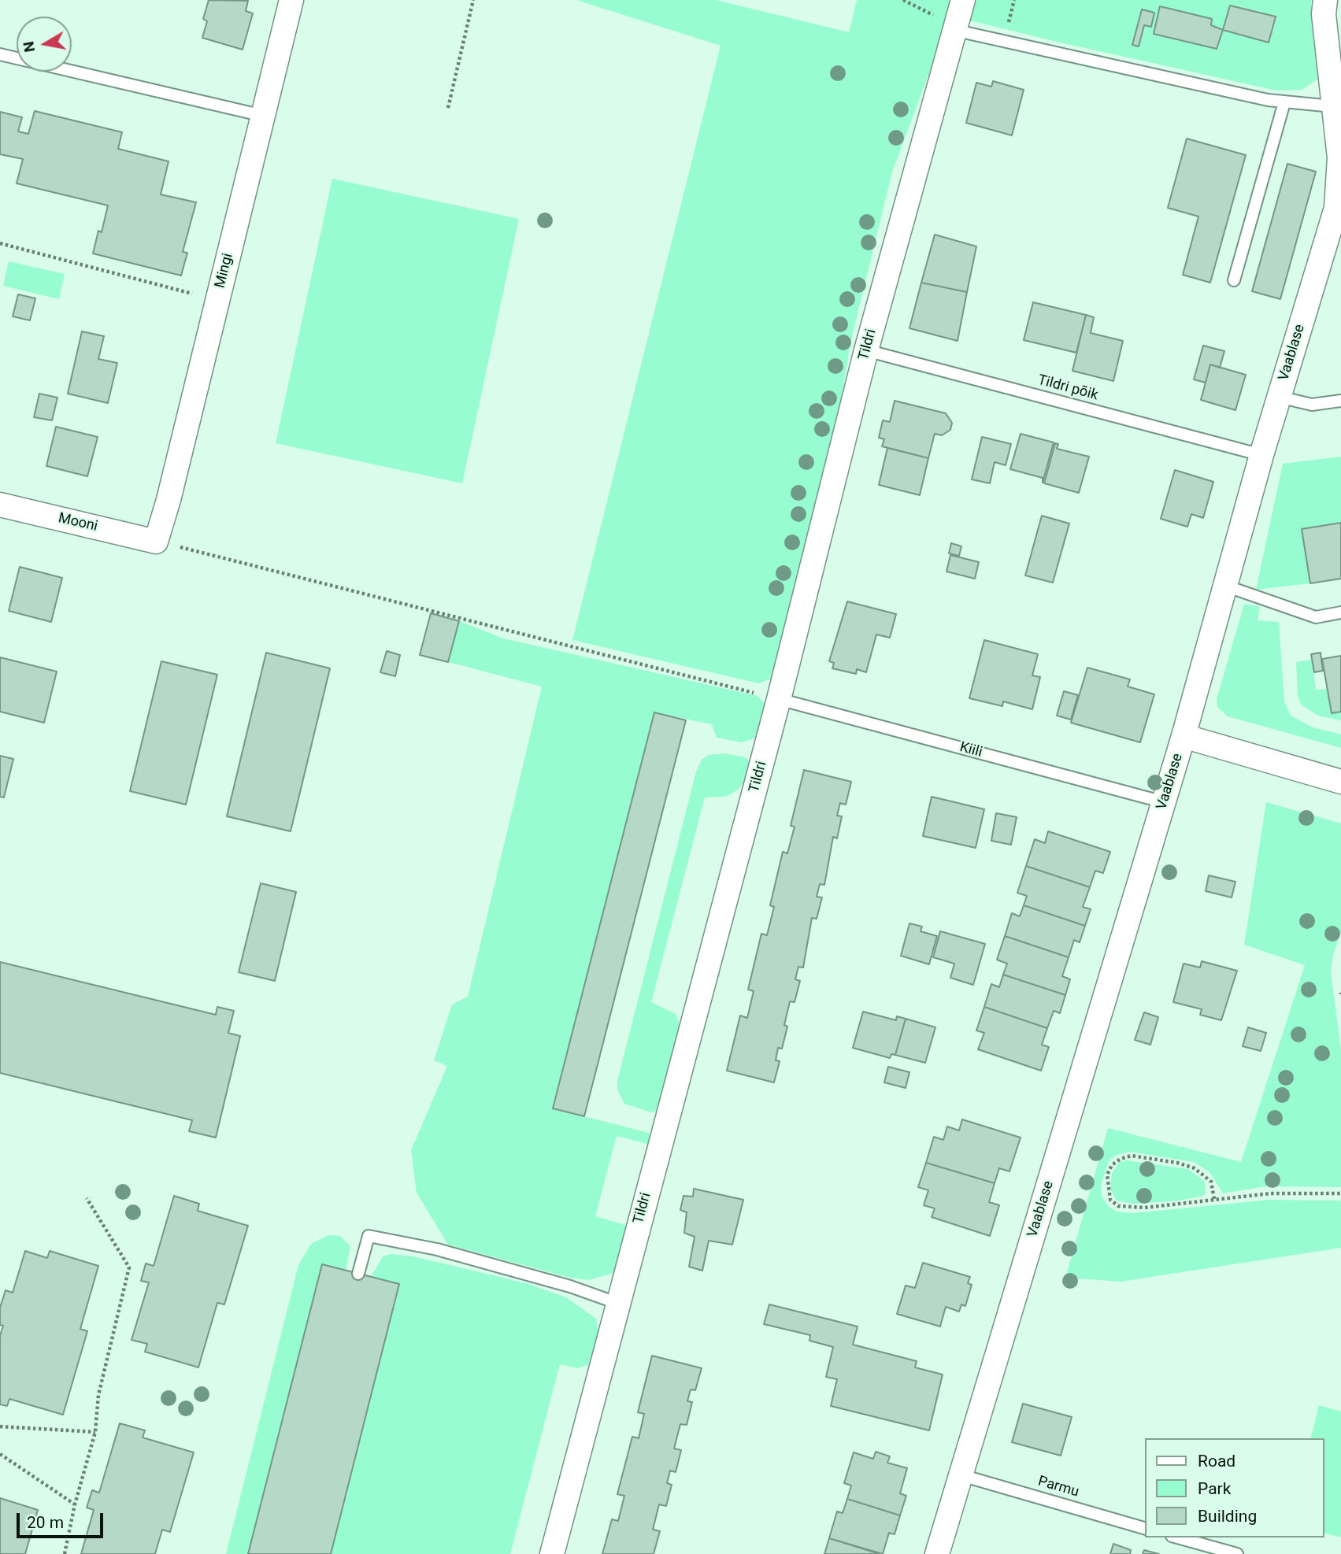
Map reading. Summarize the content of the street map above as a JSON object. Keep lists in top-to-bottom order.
{
  "streets": {
    "street": [
      "Mingi",
      "Tildri",
      "Vaablase",
      "Mooni"
    ],
    "lane": ["Tildri põik", "Kiili", "Parmu"]
  },
  "crossings": [
    ["Mingi", "Mooni"],
    ["Tildri", "Tildri põik"],
    ["Tildri", "Kiili"],
    ["Vaablase", "Tildri põik"],
    ["Vaablase", "Kiili"],
    ["Vaablase", "Parmu"]
  ],
  "legend": ["Road", "Park", "Building"],
  "scale_bar": "20 m",
  "north": "left"
}
